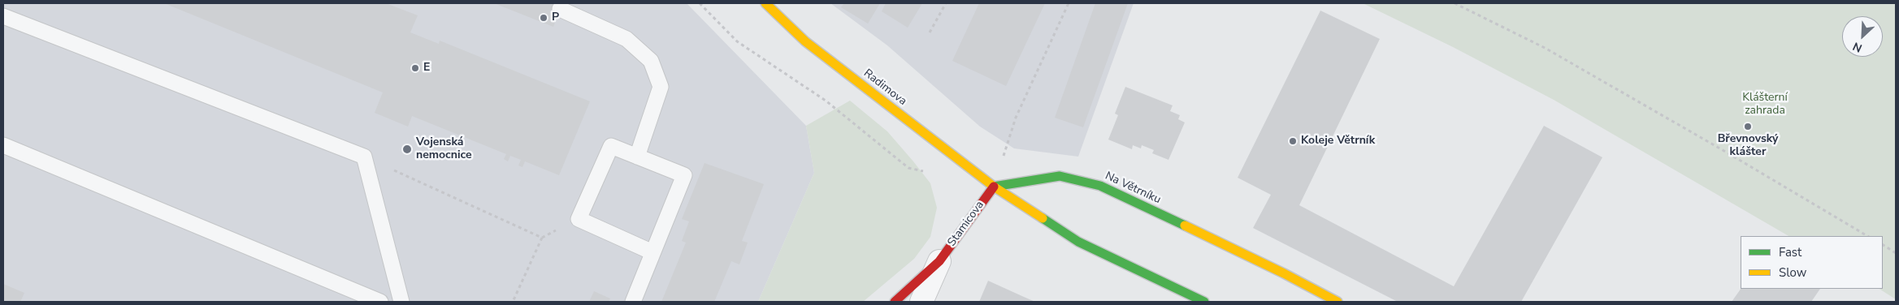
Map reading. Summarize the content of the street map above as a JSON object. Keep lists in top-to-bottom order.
{
  "streets": {
    "street": ["Radimova", "Na Větrníku", "Stamicova"]
  },
  "crossings": [
    ["Radimova", "Na Větrníku"],
    ["Radimova", "Stamicova"],
    ["Na Větrníku", "Stamicova"]
  ],
  "parks": ["Klášterní zahrada"],
  "places": [
    "P",
    "E",
    "Břevnovský klášter",
    "Koleje Větrník",
    "Vojenská nemocnice"
  ],
  "legend": ["Fast", "Slow"],
  "north": "bottom left"
}
